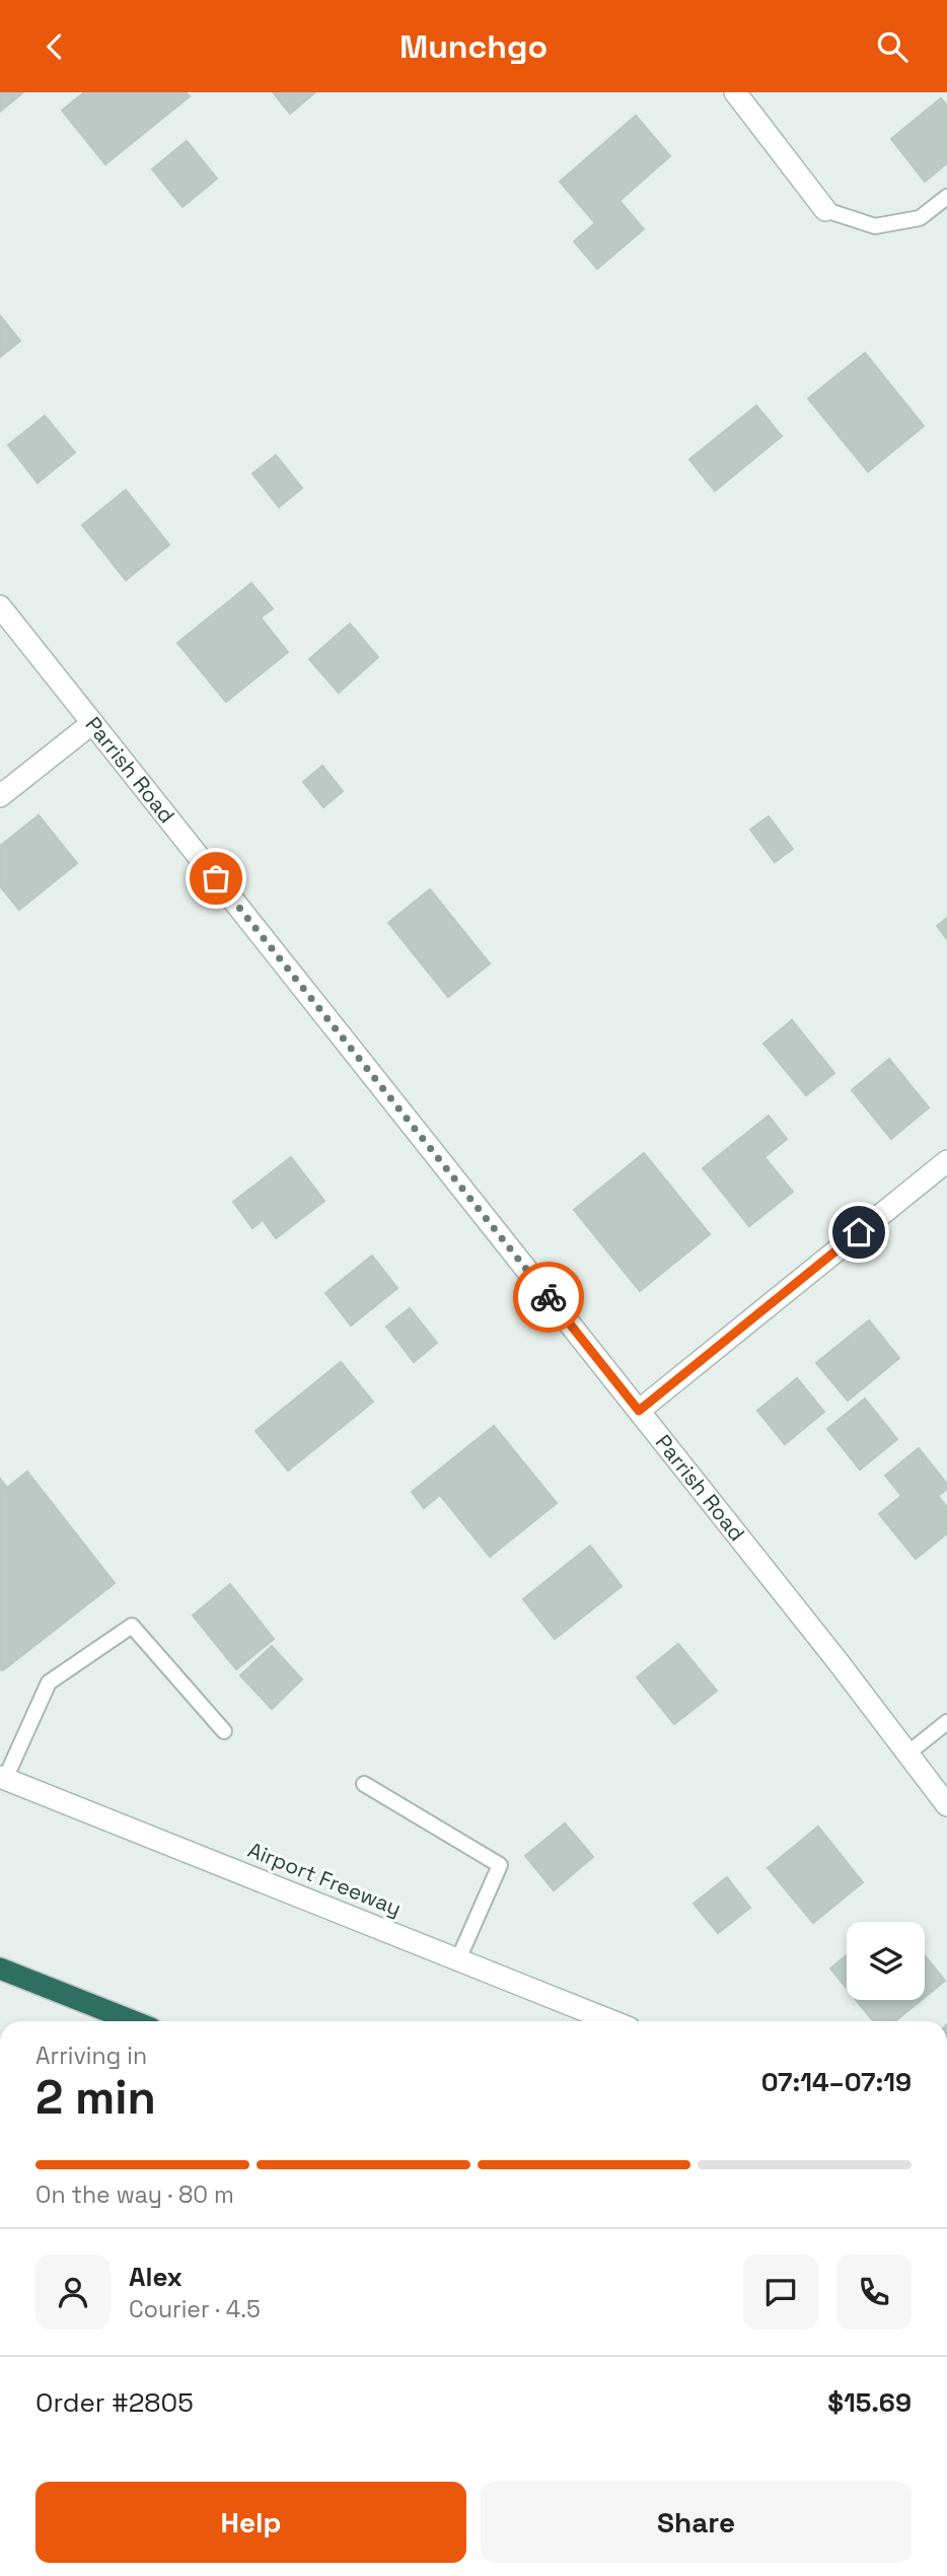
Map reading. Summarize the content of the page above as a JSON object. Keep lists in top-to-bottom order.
{
  "streets": {
    "street": ["Parrish Road", "Airport Freeway"]
  },
  "page": {
    "header": "Munchgo",
    "heading": ["2 min", "Arriving in", "07:14–07:19"],
    "panel": [
      "Alex",
      "Courier · 4.5",
      "Order #2805",
      "$15.69"
    ],
    "bar": "On the way · 80 m",
    "buttons": ["Help", "Share"]
  }
}
